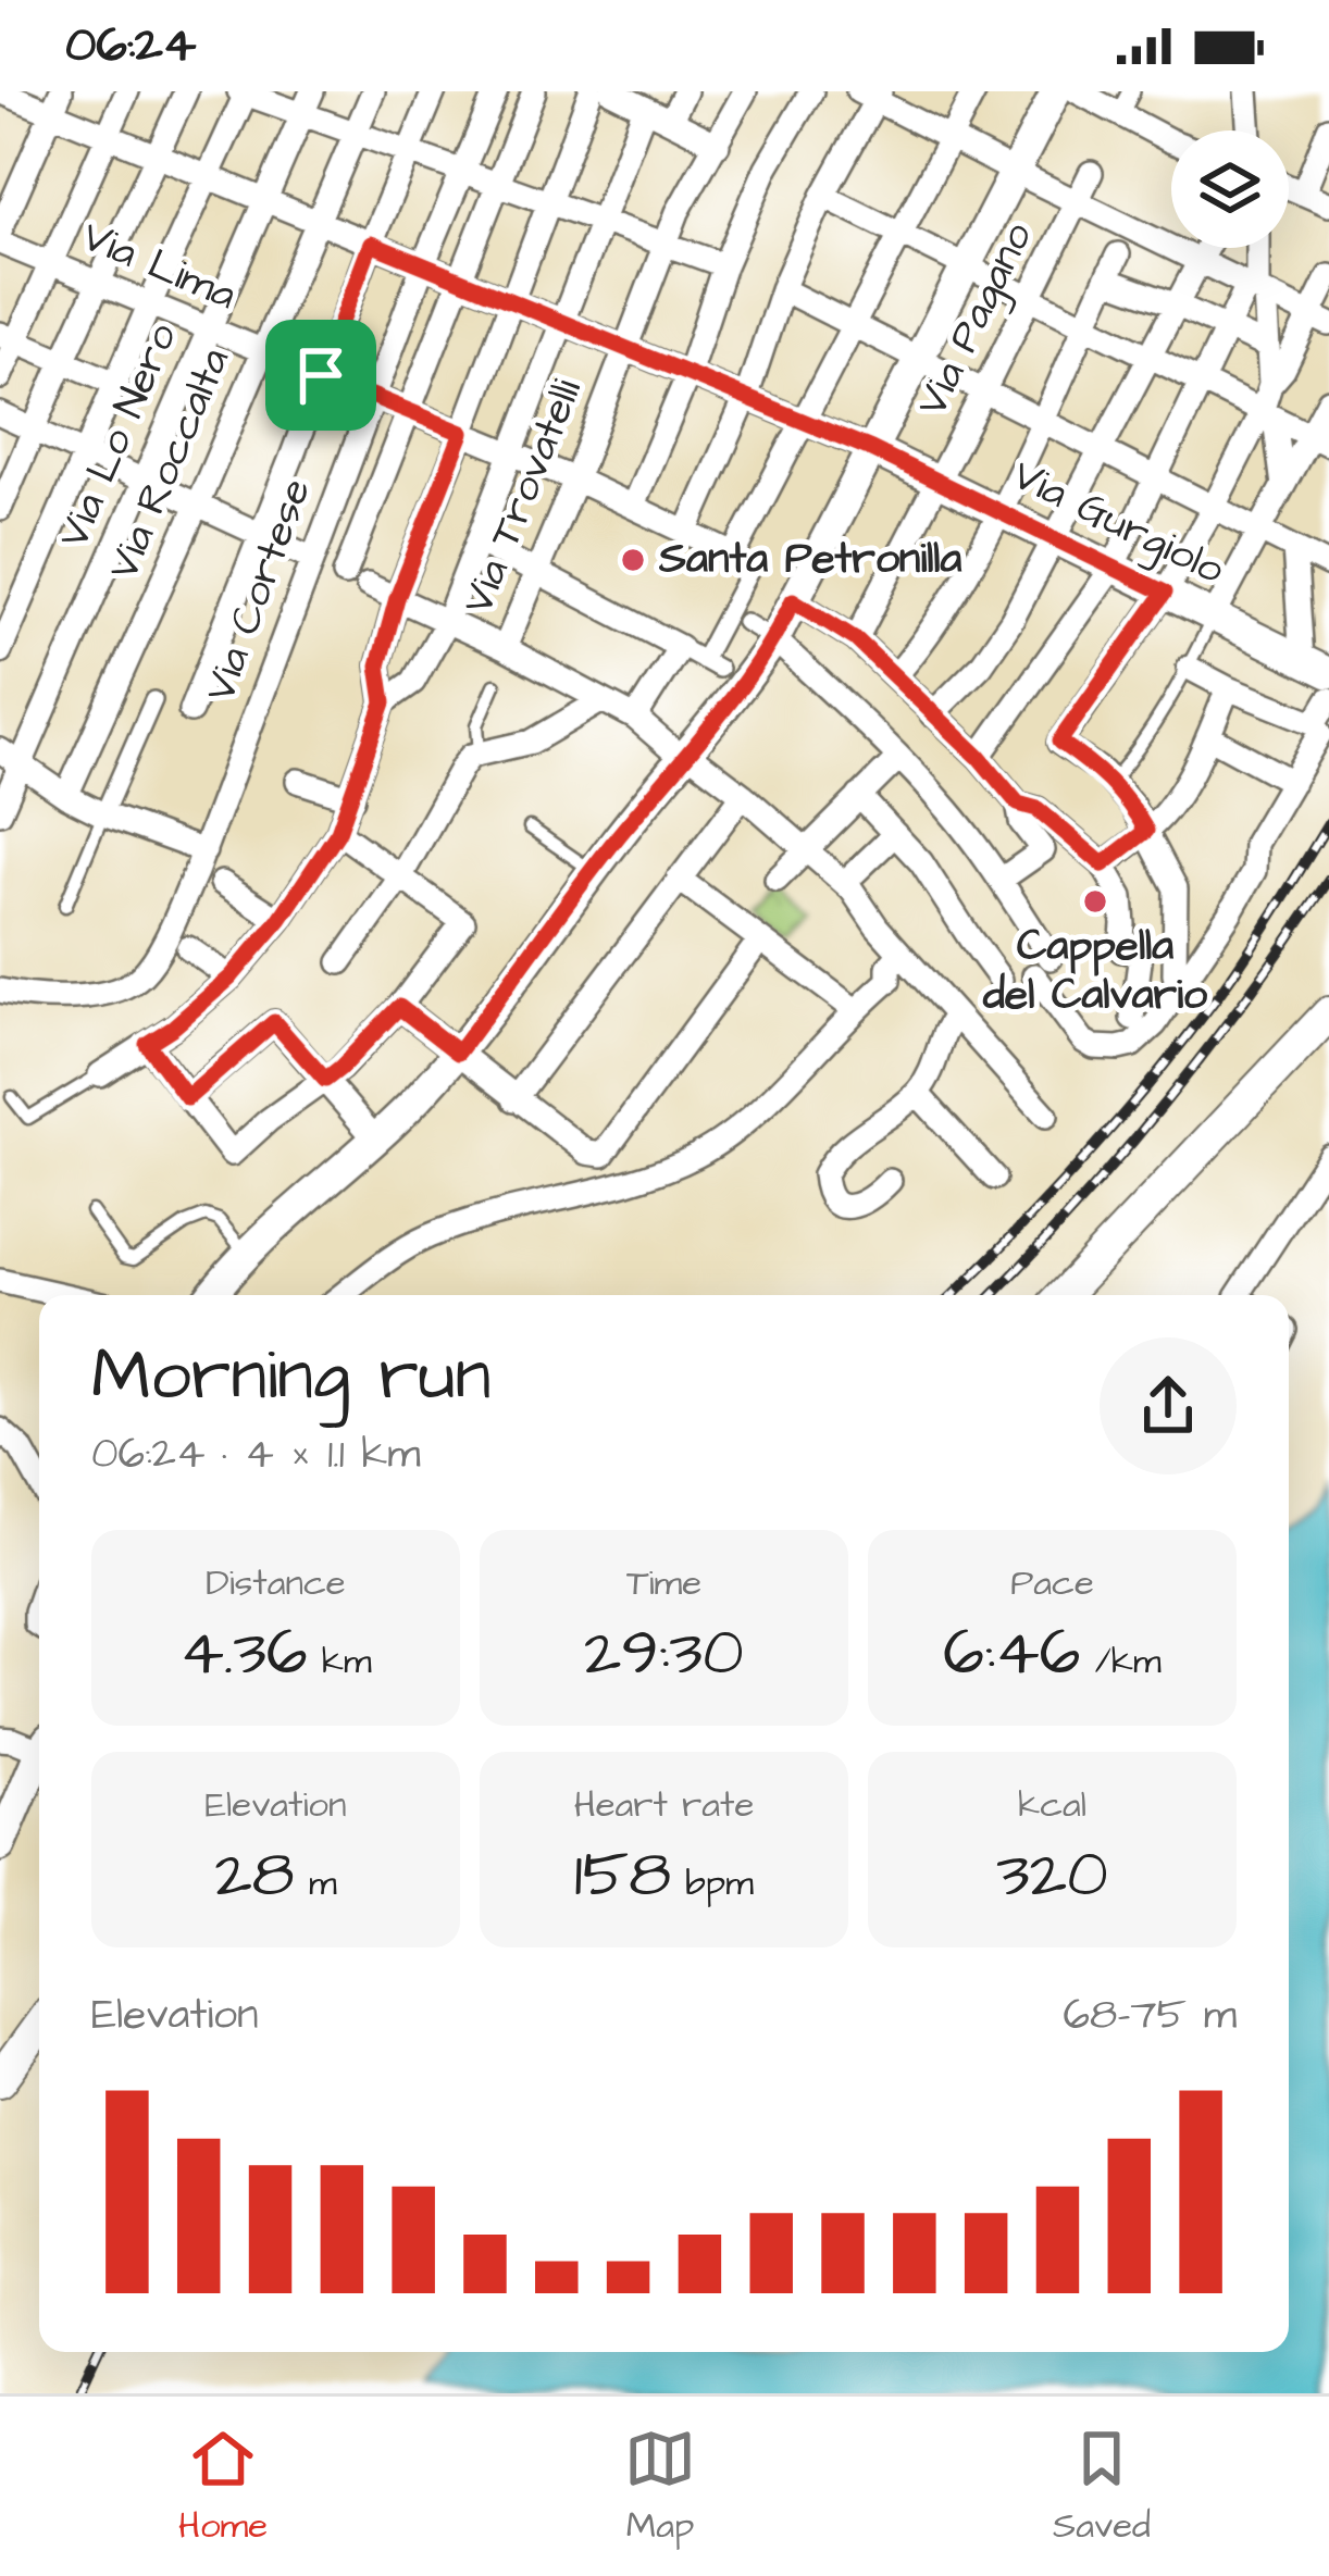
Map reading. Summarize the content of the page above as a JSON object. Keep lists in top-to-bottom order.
{
  "streets": {
    "street": [
      "Via Lima",
      "Via Pagano",
      "Via Lo Nero",
      "Via Roccalta",
      "Via Trovatelli",
      "Via Gurgiolo",
      "Via Cortese"
    ]
  },
  "crossings": [
    ["Via Lima", "Via Lo Nero"],
    ["Via Lima", "Via Roccalta"],
    ["Via Lima", "Via Trovatelli"],
    ["Via Lima", "Via Cortese"],
    ["Via Pagano", "Via Gurgiolo"]
  ],
  "places": ["Santa Petronilla", "Cappella del Calvario"],
  "page": {
    "status": "06:24",
    "heading": ["Morning run", "06:24 · 4 × 1.1 km"],
    "stats": [
      ["Distance", "4.36 km"],
      ["Time", "29:30"],
      ["Pace", "6:46 /km"],
      ["Elevation", "28 m"],
      ["Heart rate", "158 bpm"],
      ["kcal", "320"]
    ],
    "chart": ["Elevation", "68–75 m"],
    "tabs": ["Home", "Map", "Saved"]
  }
}
